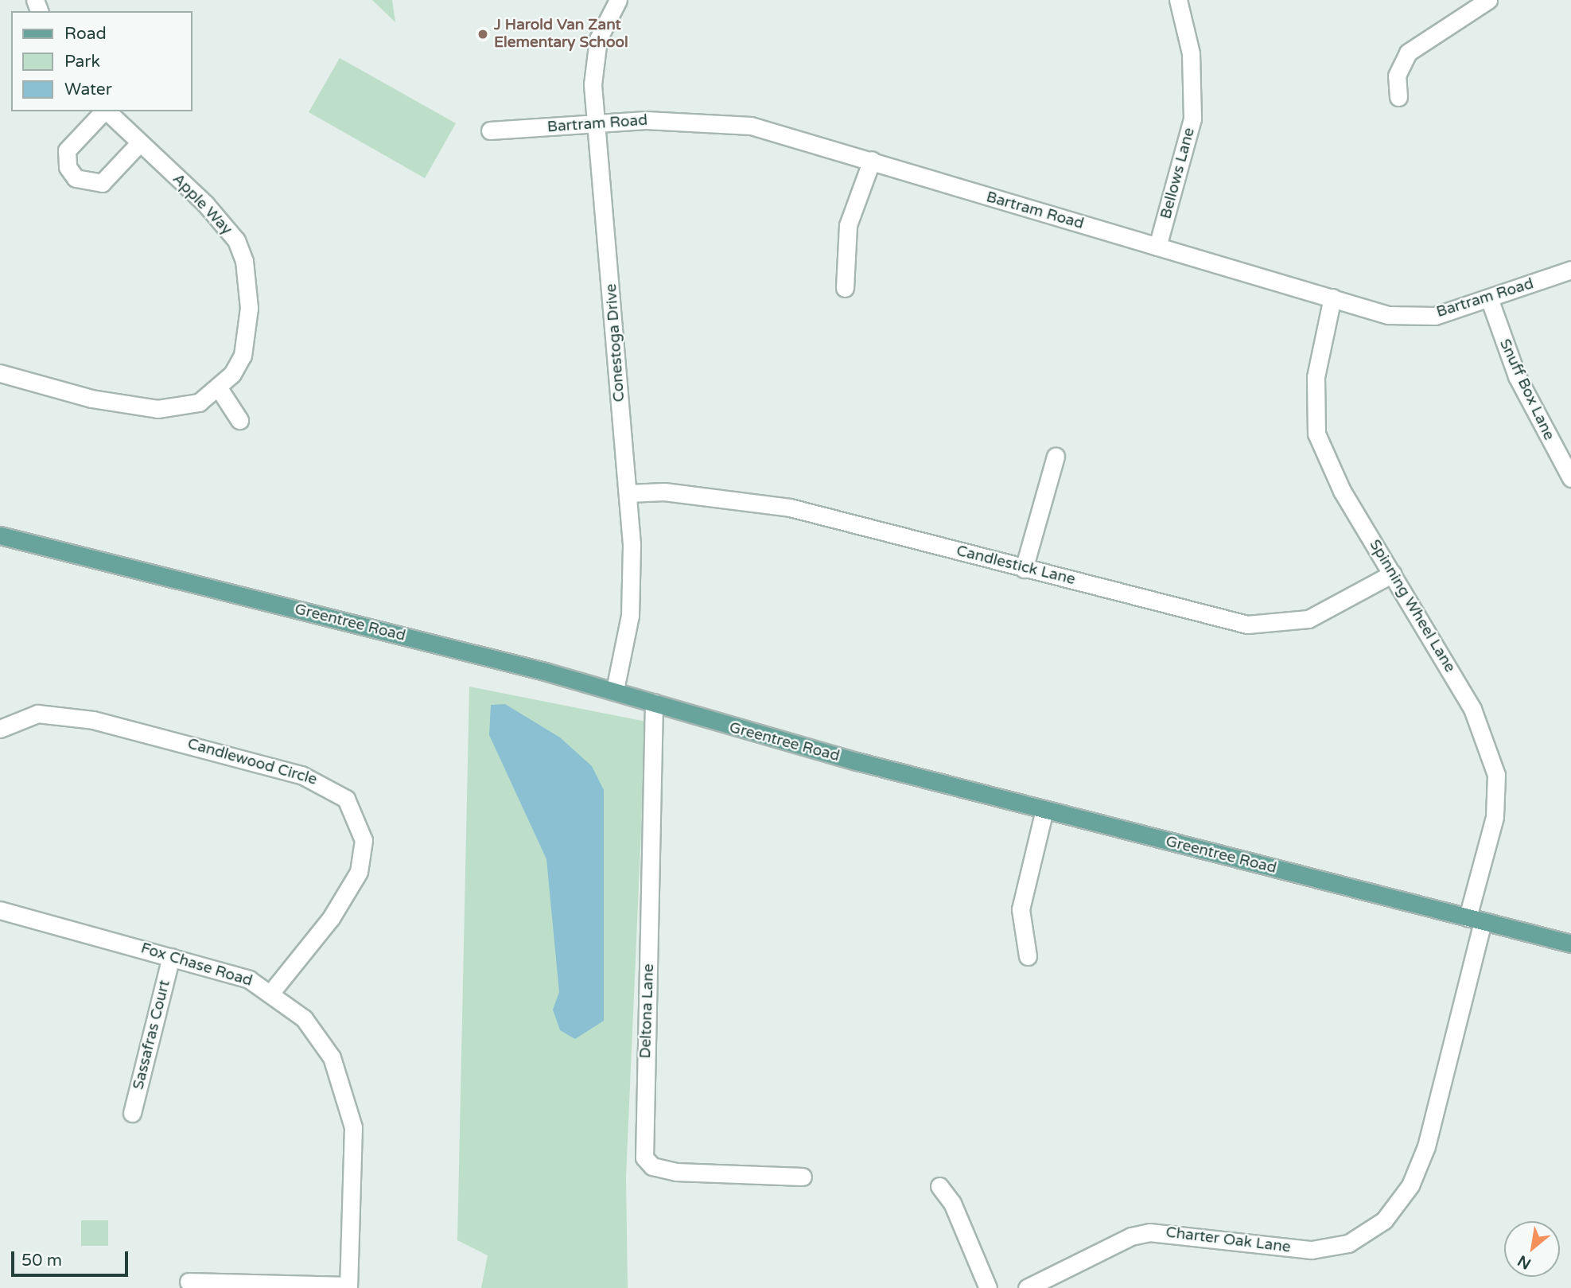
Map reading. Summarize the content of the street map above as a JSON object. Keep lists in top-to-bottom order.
{
  "streets": {
    "main road": ["Greentree Road"],
    "street": [
      "Bartram Road",
      "Bellows Lane",
      "Apple Way",
      "Conestoga Drive",
      "Snuff Box Lane",
      "Candlestick Lane",
      "Spinning Wheel Lane",
      "Candlewood Circle",
      "Fox Chase Road",
      "Deltona Lane",
      "Sassafras Court",
      "Charter Oak Lane"
    ]
  },
  "crossings": [
    ["Bartram Road", "Bellows Lane"],
    ["Bartram Road", "Conestoga Drive"],
    ["Bartram Road", "Snuff Box Lane"],
    ["Bartram Road", "Spinning Wheel Lane"],
    ["Conestoga Drive", "Candlestick Lane"],
    ["Conestoga Drive", "Greentree Road"],
    ["Candlestick Lane", "Spinning Wheel Lane"],
    ["Spinning Wheel Lane", "Greentree Road"],
    ["Spinning Wheel Lane", "Charter Oak Lane"],
    ["Greentree Road", "Deltona Lane"],
    ["Greentree Road", "Charter Oak Lane"],
    ["Candlewood Circle", "Fox Chase Road"],
    ["Fox Chase Road", "Sassafras Court"]
  ],
  "places": ["J Harold Van Zant Elementary School"],
  "legend": ["Road", "Park", "Water"],
  "scale_bar": "50 m",
  "north": "bottom left"
}
